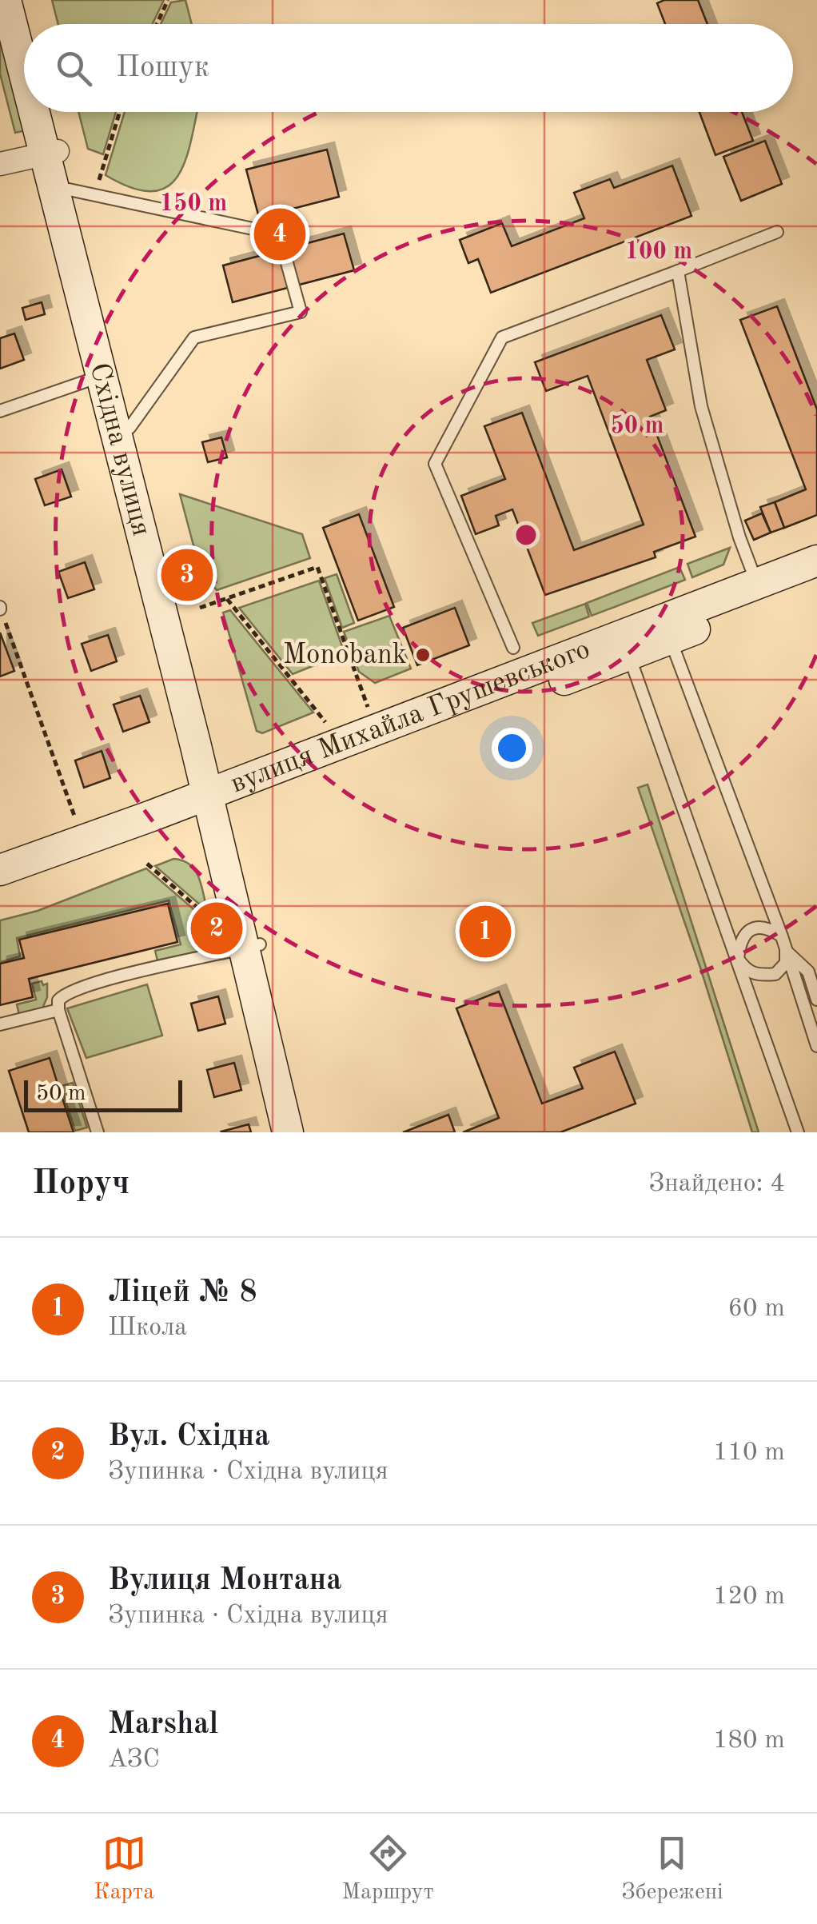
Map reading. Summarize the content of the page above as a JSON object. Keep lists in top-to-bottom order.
{
  "streets": {
    "main road": ["Східна вулиця", "вулиця Михайла Грушевського"]
  },
  "crossings": [
    ["Східна вулиця", "вулиця Михайла Грушевського"]
  ],
  "places": ["Monobank"],
  "scale_bar": "50 m",
  "page": {
    "search": "Пошук",
    "pins": [
      "4",
      "3",
      "2",
      "1"
    ],
    "scale": "50 m",
    "heading": ["Поруч", "Знайдено: 4"],
    "list": [
      {
        "mark": "1",
        "name": "Ліцей № 8",
        "note": "Школа",
        "value": "60 m"
      },
      {
        "mark": "2",
        "name": "Вул. Східна",
        "note": "Зупинка · Східна вулиця",
        "value": "110 m"
      },
      {
        "mark": "3",
        "name": "Вулиця Монтана",
        "note": "Зупинка · Східна вулиця",
        "value": "120 m"
      },
      {
        "mark": "4",
        "name": "Marshal",
        "note": "АЗС",
        "value": "180 m"
      }
    ],
    "nav": ["Карта", "Маршрут", "Збережені"]
  },
  "rings": ["150 m", "100 m", "50 m"]
}
